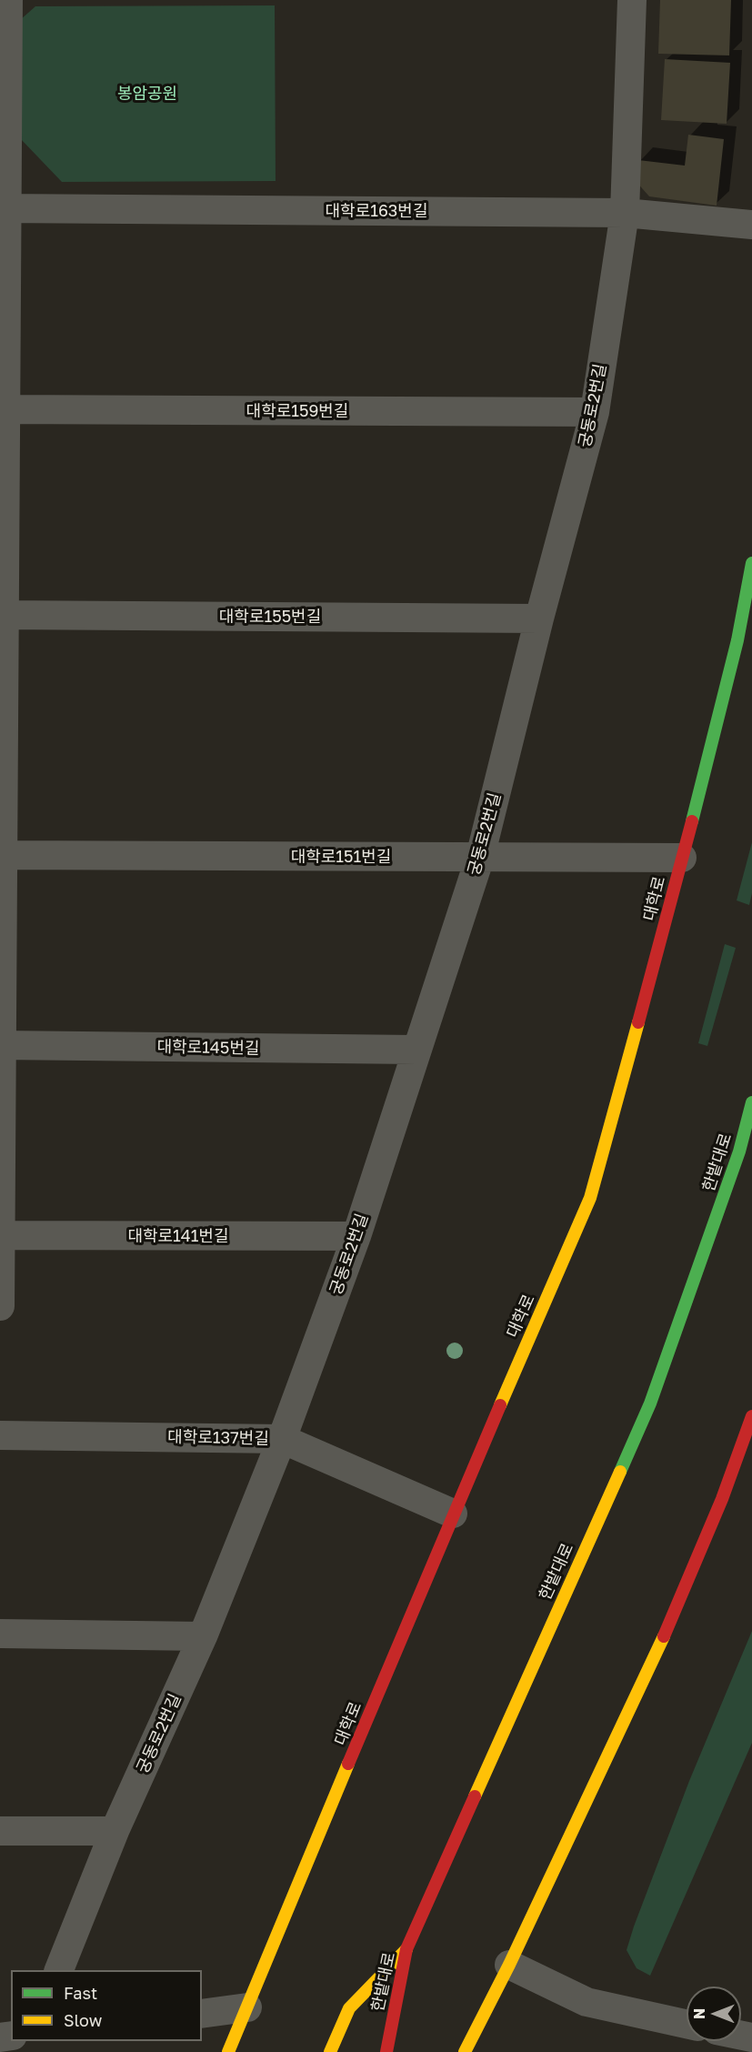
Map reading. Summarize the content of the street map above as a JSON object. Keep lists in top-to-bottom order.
{
  "streets": {
    "main road": ["대학로", "한밭대로"],
    "street": [
      "대학로163번길",
      "궁동로2번길",
      "대학로159번길",
      "대학로155번길",
      "대학로151번길",
      "대학로145번길",
      "대학로141번길",
      "대학로137번길"
    ]
  },
  "crossings": [
    ["대학로163번길", "궁동로2번길"],
    ["궁동로2번길", "대학로159번길"],
    ["궁동로2번길", "대학로155번길"],
    ["궁동로2번길", "대학로151번길"],
    ["궁동로2번길", "대학로145번길"],
    ["궁동로2번길", "대학로141번길"],
    ["궁동로2번길", "대학로137번길"],
    ["대학로151번길", "대학로"],
    ["대학로", "대학로137번길"]
  ],
  "parks": ["봉암공원"],
  "legend": ["Fast", "Slow"],
  "north": "left"
}
